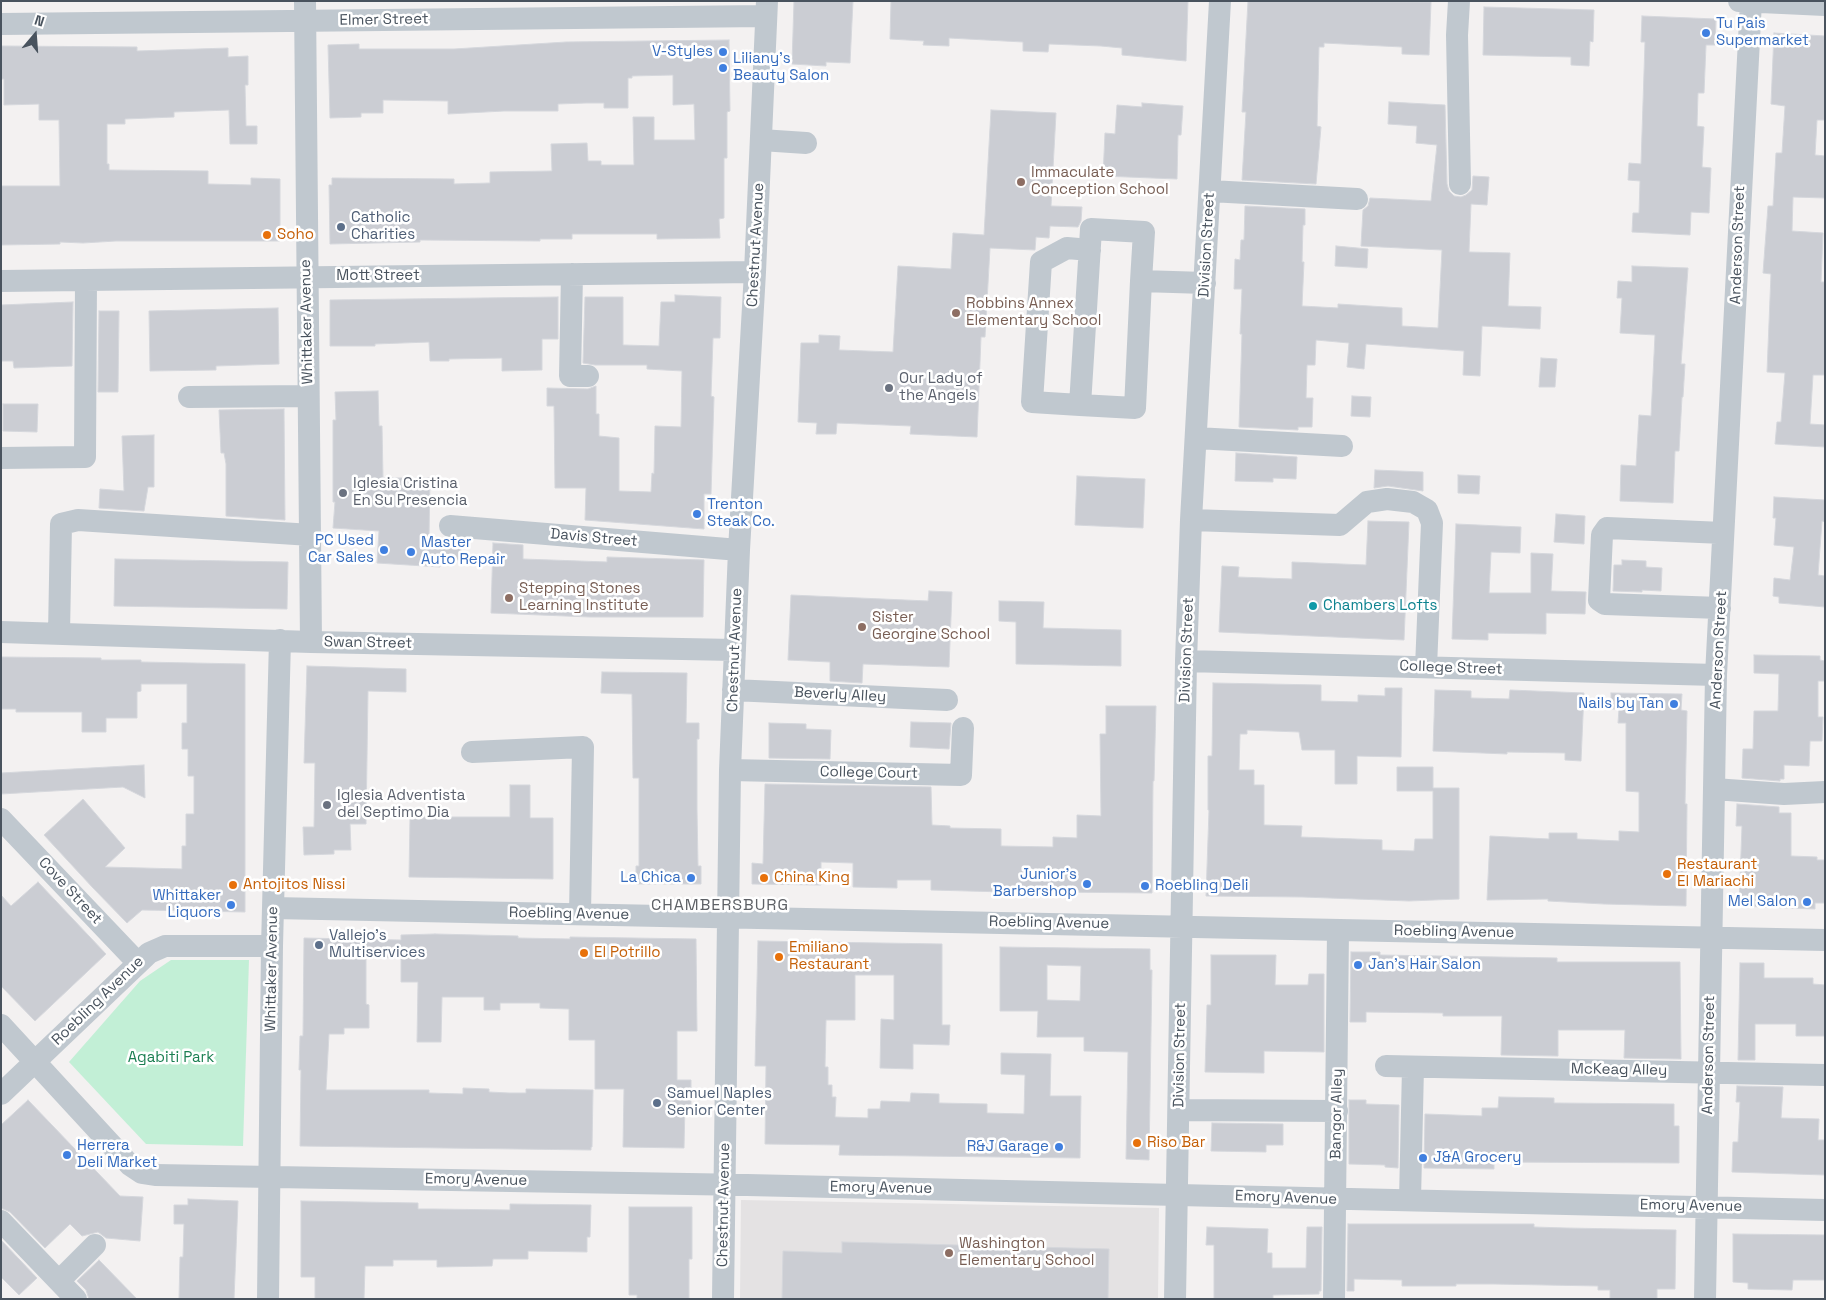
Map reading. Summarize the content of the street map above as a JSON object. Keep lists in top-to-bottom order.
{
  "streets": {
    "street": [
      "Elmer Street",
      "Chestnut Avenue",
      "Division Street",
      "Anderson Street",
      "Mott Street",
      "Whittaker Avenue",
      "Davis Street",
      "Swan Street",
      "College Street",
      "Beverly Alley",
      "College Court",
      "Cove Street",
      "Roebling Avenue",
      "McKeag Alley",
      "Bangor Alley",
      "Emory Avenue"
    ]
  },
  "crossings": [
    ["Elmer Street", "Chestnut Avenue"],
    ["Elmer Street", "Whittaker Avenue"],
    ["Chestnut Avenue", "Mott Street"],
    ["Chestnut Avenue", "Davis Street"],
    ["Chestnut Avenue", "Swan Street"],
    ["Chestnut Avenue", "Beverly Alley"],
    ["Chestnut Avenue", "College Court"],
    ["Chestnut Avenue", "Roebling Avenue"],
    ["Chestnut Avenue", "Emory Avenue"],
    ["Division Street", "College Street"],
    ["Division Street", "Roebling Avenue"],
    ["Division Street", "Emory Avenue"],
    ["Anderson Street", "College Street"],
    ["Anderson Street", "Roebling Avenue"],
    ["Anderson Street", "McKeag Alley"],
    ["Anderson Street", "Emory Avenue"],
    ["Mott Street", "Whittaker Avenue"],
    ["Whittaker Avenue", "Swan Street"],
    ["Whittaker Avenue", "Roebling Avenue"],
    ["Whittaker Avenue", "Emory Avenue"],
    ["Cove Street", "Roebling Avenue"],
    ["Roebling Avenue", "Bangor Alley"],
    ["Roebling Avenue", "Emory Avenue"],
    ["Bangor Alley", "Emory Avenue"]
  ],
  "districts": ["CHAMBERSBURG"],
  "parks": ["Agabiti Park"],
  "places": [
    "Tu Pais Supermarket",
    "V-Styles",
    "Liliany's Beauty Salon",
    "Immaculate Conception School",
    "Catholic Charities",
    "Soho",
    "Robbins Annex Elementary School",
    "Our Lady of the Angels",
    "Iglesia Cristina En Su Presencia",
    "Trenton Steak Co.",
    "PC Used Car Sales",
    "Master Auto Repair",
    "Stepping Stones Learning Institute",
    "Chambers Lofts",
    "Sister Georgine School",
    "Nails by Tan",
    "Iglesia Adventista del Septimo Dia",
    "Restaurant El Mariachi",
    "La Chica",
    "China King",
    "Junior's Barbershop",
    "Antojitos Nissi",
    "Roebling Deli",
    "Mel Salon",
    "Whittaker Liquors",
    "Vallejo's Multiservices",
    "El Potrillo",
    "Emiliano Restaurant",
    "Jan's Hair Salon",
    "Samuel Naples Senior Center",
    "Riso Bar",
    "R&J Garage",
    "Herrera Deli Market",
    "J&A Grocery",
    "Washington Elementary School"
  ],
  "north": "top"
}
